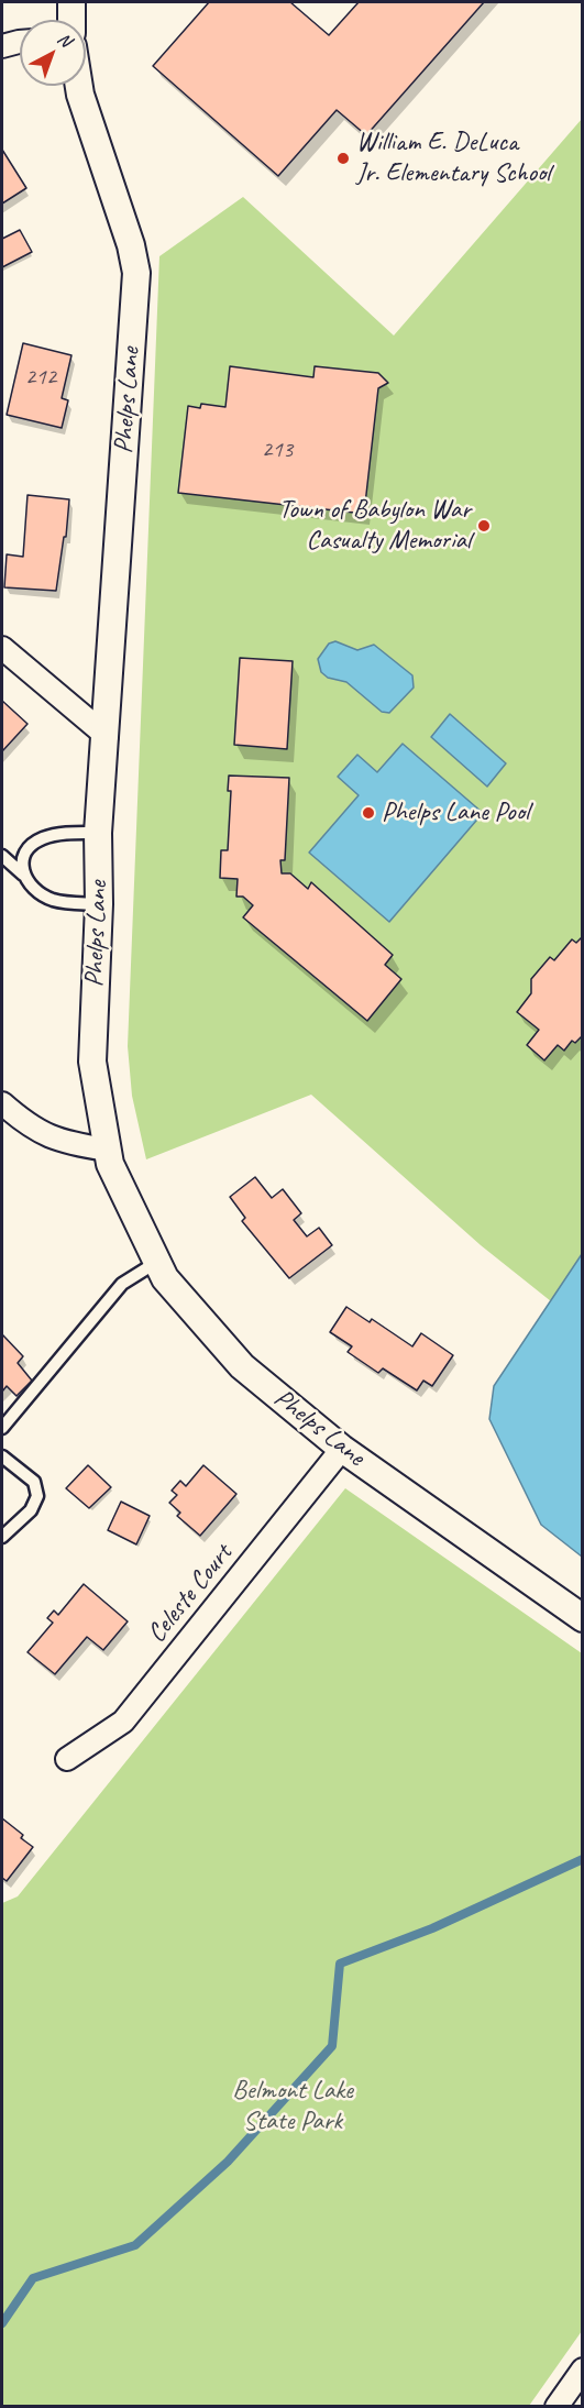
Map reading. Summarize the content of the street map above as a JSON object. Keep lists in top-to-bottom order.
{
  "streets": {
    "street": ["Phelps Lane", "Celeste Court"]
  },
  "crossings": [
    ["Phelps Lane", "Celeste Court"]
  ],
  "parks": ["Belmont Lake State Park"],
  "places": ["William E. DeLuca Jr. Elementary School", "Town of Babylon War Casualty Memorial", "Phelps Lane Pool"],
  "house_numbers": ["212", "213"],
  "north": "top right"
}
